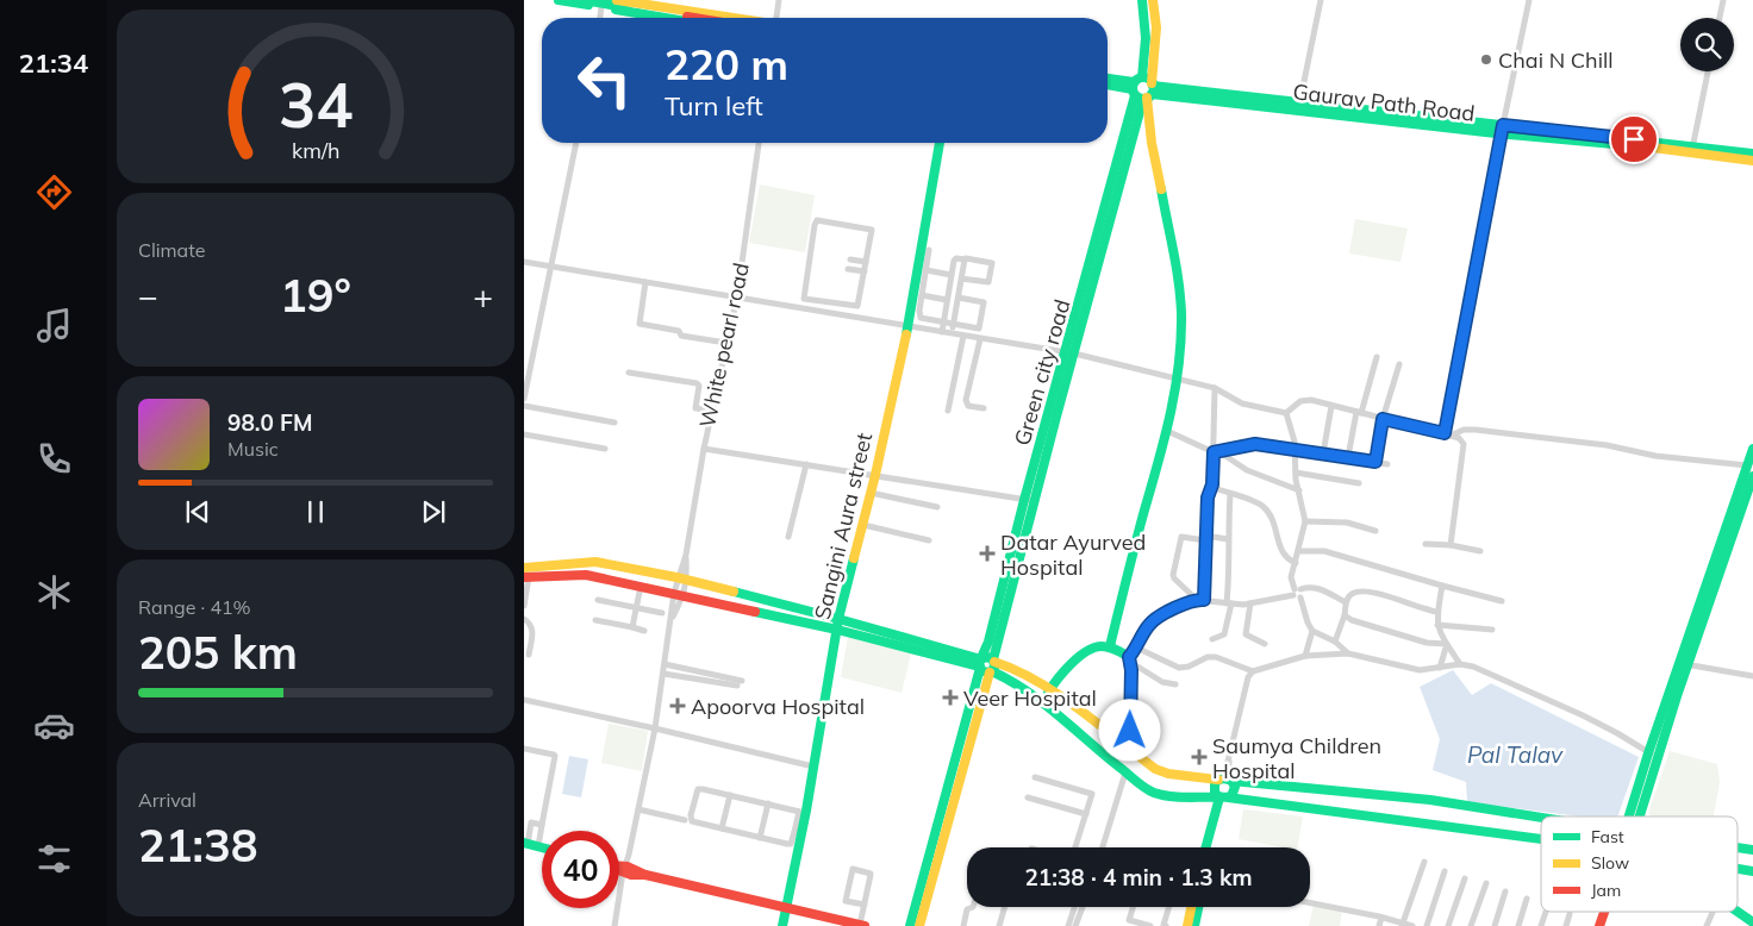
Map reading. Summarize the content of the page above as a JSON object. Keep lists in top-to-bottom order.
{
  "streets": {
    "street": [
      "Gaurav Path Road",
      "White pearl road",
      "Green city road",
      "Sangini Aura street"
    ]
  },
  "crossings": [
    ["Gaurav Path Road", "Green city road"]
  ],
  "water": ["Pal Talav"],
  "places": {
    "other": ["Chai N Chill"],
    "health": [
      "Datar Ayurved Hospital",
      "Veer Hospital",
      "Apoorva Hospital",
      "Saumya Children Hospital"
    ]
  },
  "legend": ["Fast", "Slow", "Jam"],
  "page": {
    "tabs": "21:34",
    "turn": ["220 m", "Turn left"],
    "tile": [
      "Climate",
      ["Range · 41%", "205 km"],
      ["Arrival", "21:38"]
    ],
    "heat": ["−", "19°", "+"],
    "song": ["98.0 FM", "Music"],
    "limit": "40",
    "trip": "21:38 · 4 min · 1.3 km",
    "gauge": ["34", "km/h"]
  }
}
